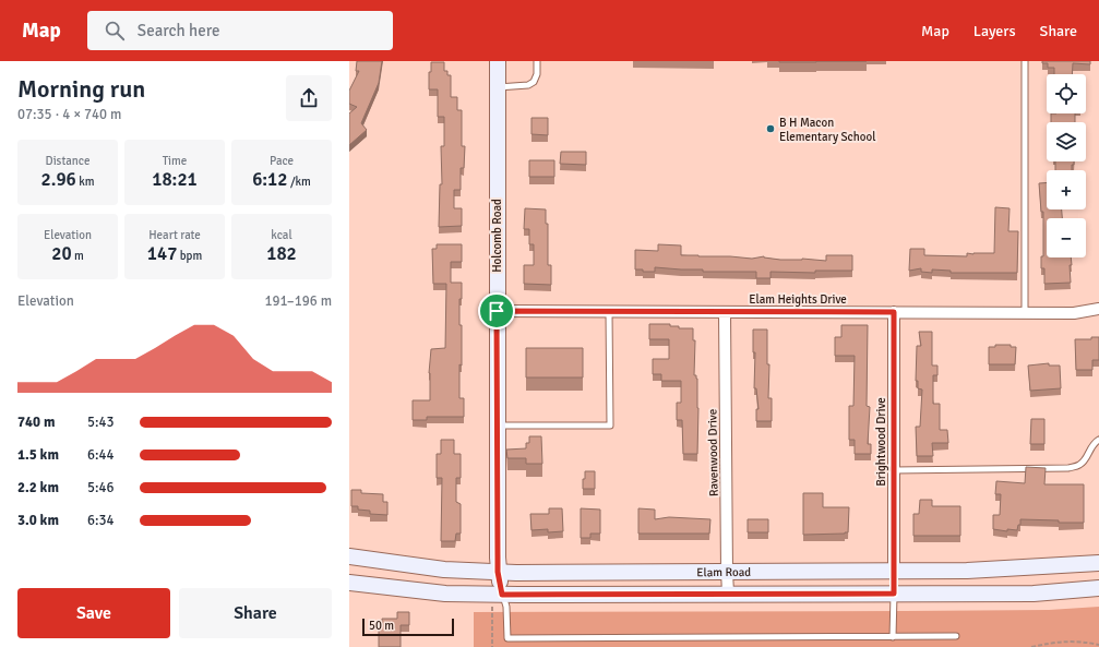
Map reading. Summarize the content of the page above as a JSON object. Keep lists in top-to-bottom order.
{
  "streets": {
    "main road": ["Holcomb Road", "Elam Road"],
    "street": ["Elam Heights Drive", "Brightwood Drive", "Ravenwood Drive"]
  },
  "crossings": [
    ["Holcomb Road", "Elam Heights Drive"],
    ["Holcomb Road", "Elam Road"],
    ["Elam Heights Drive", "Brightwood Drive"],
    ["Elam Heights Drive", "Ravenwood Drive"],
    ["Brightwood Drive", "Elam Road"],
    ["Ravenwood Drive", "Elam Road"]
  ],
  "places": ["B H Macon Elementary School"],
  "scale_bar": "50 m",
  "page": {
    "header": "Map",
    "search": "Search here",
    "nav": ["Map", "Layers", "Share"],
    "heading": ["Morning run", "07:35 · 4 × 740 m"],
    "map_buttons": ["+", "−"],
    "stats": [
      ["Distance", "2.96 km"],
      ["Time", "18:21"],
      ["Pace", "6:12 /km"],
      ["Elevation", "20 m"],
      ["Heart rate", "147 bpm"],
      ["kcal", "182"]
    ],
    "chart": ["Elevation", "191–196 m"],
    "list": [
      {
        "name": "740 m",
        "note": "5:43"
      },
      {
        "name": "1.5 km",
        "note": "6:44"
      },
      {
        "name": "2.2 km",
        "note": "5:46"
      },
      {
        "name": "3.0 km",
        "note": "6:34"
      }
    ],
    "buttons": ["Save", "Share"],
    "scale": "50 m"
  }
}
